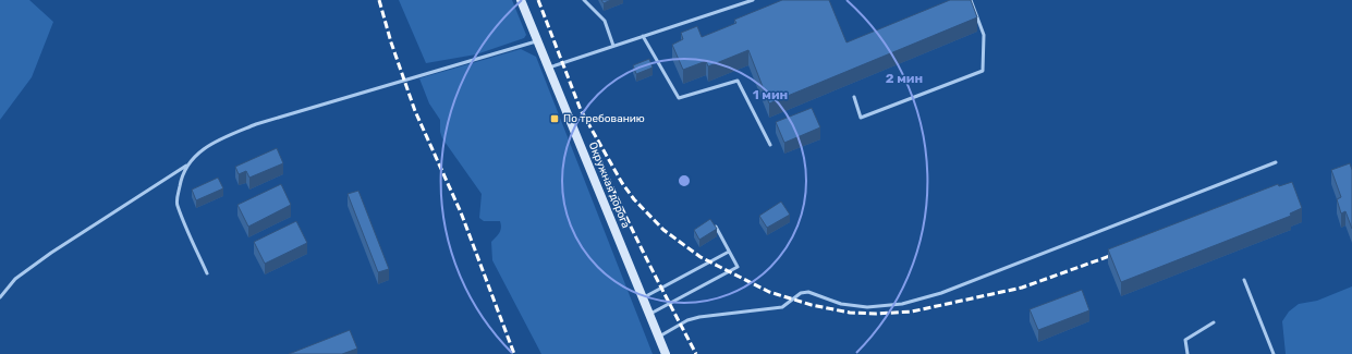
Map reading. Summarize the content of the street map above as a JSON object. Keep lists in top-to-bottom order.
{
  "streets": {
    "main road": ["Окружная дорога"]
  },
  "places": {
    "transit": ["По требованию"]
  },
  "rings": ["2 мин", "1 мин"]
}
